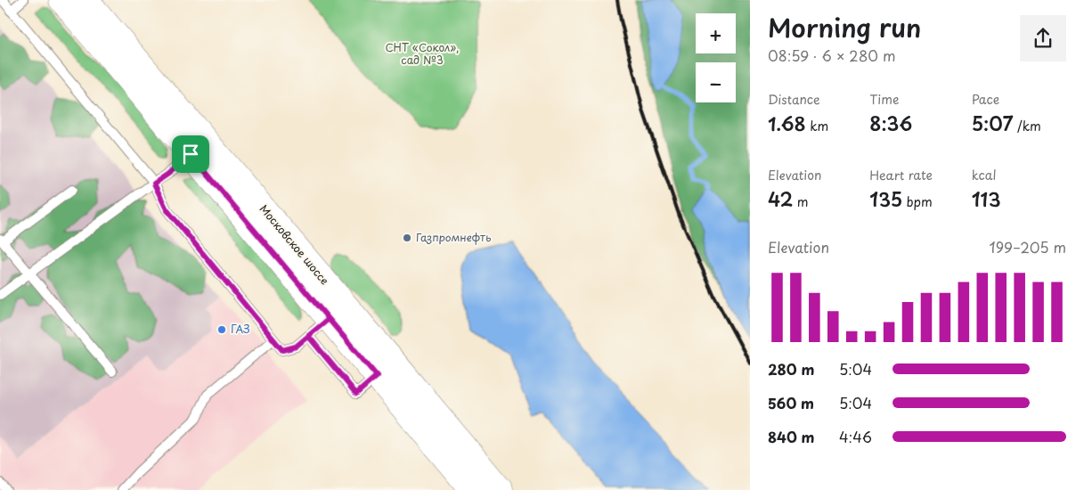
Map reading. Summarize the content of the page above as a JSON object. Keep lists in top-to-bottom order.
{
  "streets": {
    "main road": ["Московское шоссе"]
  },
  "parks": ["СНТ «Сокол», сад №3"],
  "places": ["Газпромнефть", "ГАЗ"],
  "page": {
    "heading": ["Morning run", "08:59 · 6 × 280 m"],
    "map_buttons": ["+", "−"],
    "stats": [
      ["Distance", "1.68 km"],
      ["Time", "8:36"],
      ["Pace", "5:07 /km"],
      ["Elevation", "42 m"],
      ["Heart rate", "135 bpm"],
      ["kcal", "113"]
    ],
    "chart": ["Elevation", "199–205 m"],
    "list": [
      {
        "name": "280 m",
        "note": "5:04"
      },
      {
        "name": "560 m",
        "note": "5:04"
      },
      {
        "name": "840 m",
        "note": "4:46"
      }
    ]
  }
}
